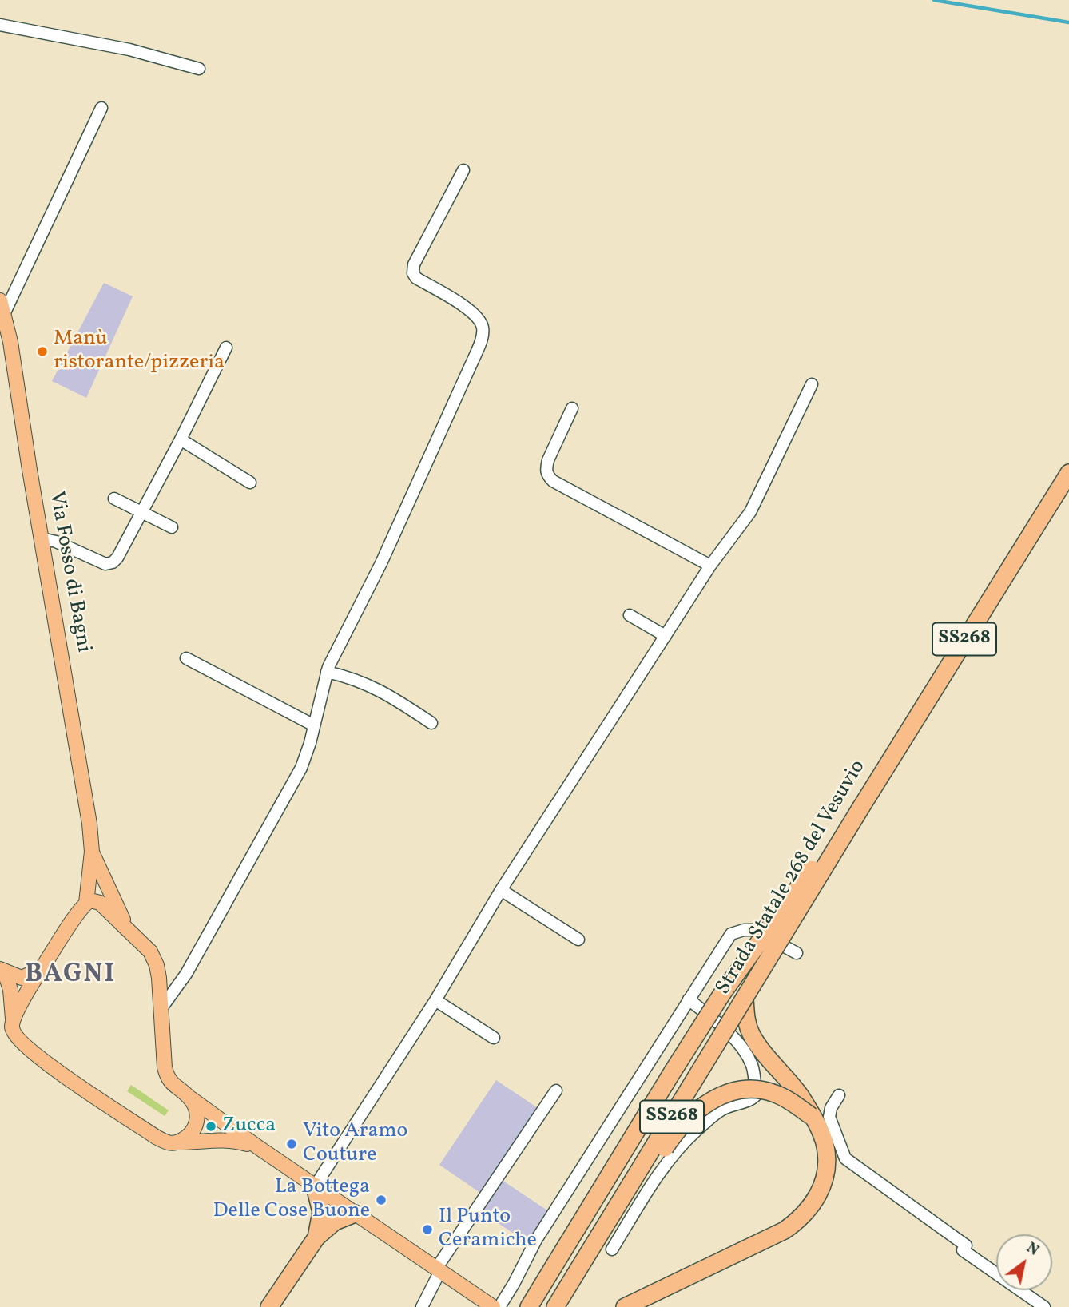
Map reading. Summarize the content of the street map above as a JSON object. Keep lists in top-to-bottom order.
{
  "streets": {
    "highway": ["SS268", "Strada Statale 268 del Vesuvio"],
    "main road": ["Via Fosso di Bagni"]
  },
  "districts": ["BAGNI"],
  "places": [
    "Manù ristorante/pizzeria",
    "Zucca",
    "Vito Aramo Couture",
    "La Bottega Delle Cose Buone",
    "Il Punto Ceramiche"
  ],
  "north": "top right"
}
